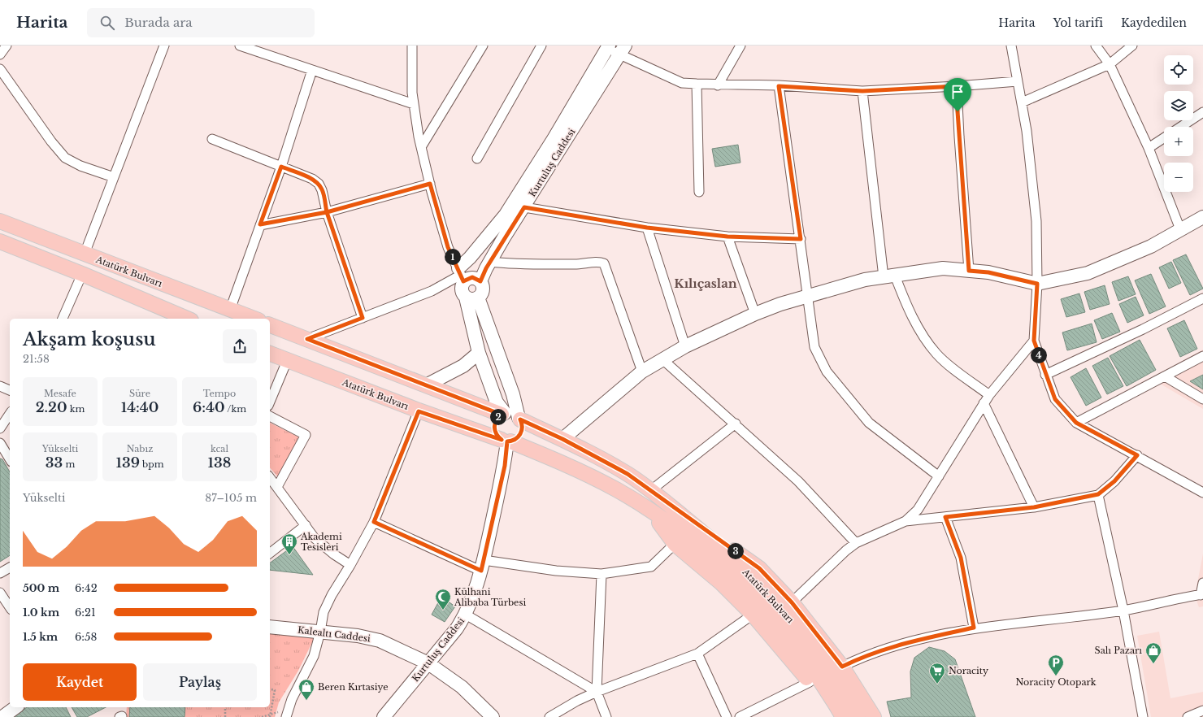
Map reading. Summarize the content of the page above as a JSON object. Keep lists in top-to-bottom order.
{
  "streets": {
    "main road": ["Atatürk Bulvarı"],
    "street": ["Kurtuluş Caddesi", "Kalealtı Caddesi"]
  },
  "crossings": [
    ["Kurtuluş Caddesi", "Atatürk Bulvarı"],
    ["Kurtuluş Caddesi", "Kalealtı Caddesi"]
  ],
  "districts": ["Kılıçaslan"],
  "places": {
    "building": ["Akademi Tesisleri"],
    "mosque": ["Külhani Alibaba Türbesi"],
    "shop": ["Salı Pazarı", "Beren Kırtasiye"],
    "parking": ["Noracity Otopark"],
    "supermarket": ["Noracity"]
  },
  "page": {
    "header": "Harita",
    "search": "Burada ara",
    "nav": ["Harita", "Yol tarifi", "Kaydedilen"],
    "map_buttons": ["+", "−"],
    "pins": [
      "1",
      "4",
      "2",
      "3"
    ],
    "heading": ["Akşam koşusu", "21:58"],
    "stats": [
      ["Mesafe", "2.20 km"],
      ["Süre", "14:40"],
      ["Tempo", "6:40 /km"],
      ["Yükselti", "33 m"],
      ["Nabız", "139 bpm"],
      ["kcal", "138"]
    ],
    "chart": ["Yükselti", "87–105 m"],
    "list": [
      {
        "name": "500 m",
        "note": "6:42"
      },
      {
        "name": "1.0 km",
        "note": "6:21"
      },
      {
        "name": "1.5 km",
        "note": "6:58"
      }
    ],
    "buttons": ["Kaydet", "Paylaş"]
  }
}
